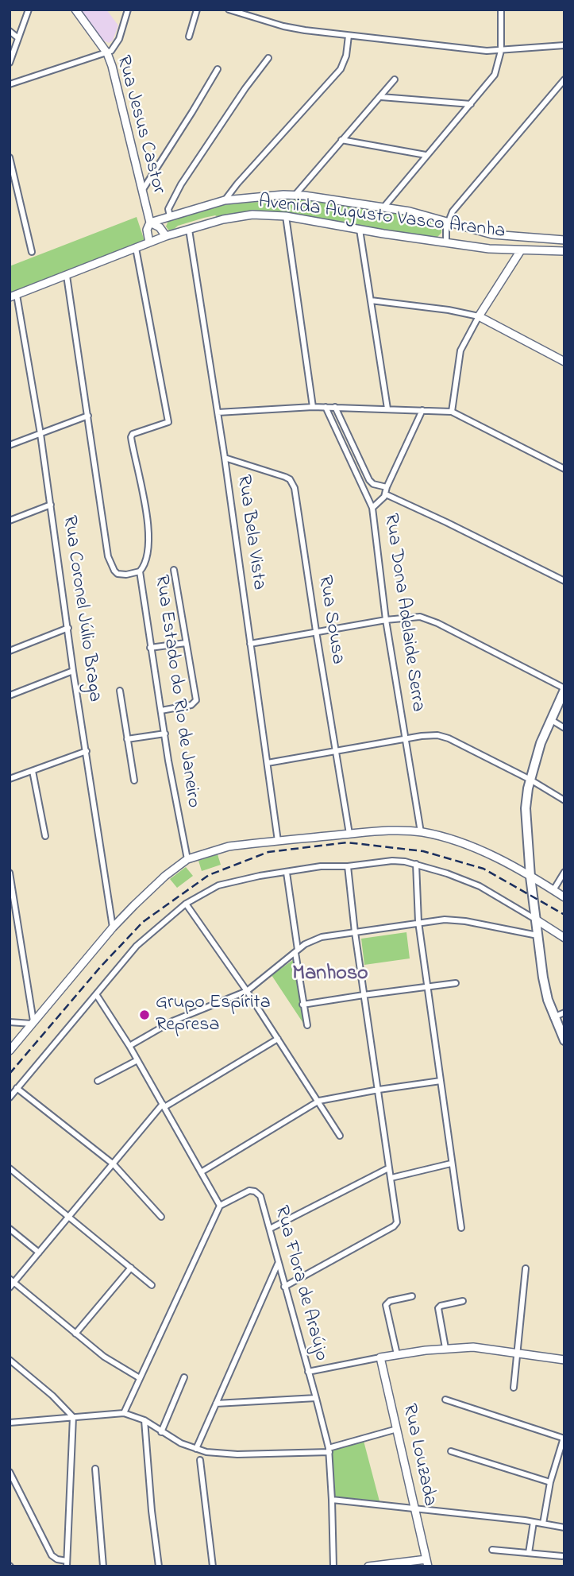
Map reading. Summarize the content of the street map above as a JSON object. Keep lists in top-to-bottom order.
{
  "streets": {
    "street": [
      "Rua Jesus Castor",
      "Avenida Augusto Vasco Aranha",
      "Rua Bela Vista",
      "Rua Coronel Júlio Braga",
      "Rua Dona Adelaide Serra",
      "Rua Sousa",
      "Rua Estado do Rio de Janeiro",
      "Rua Flora de Araújo",
      "Rua Louzada"
    ]
  },
  "crossings": [
    ["Rua Jesus Castor", "Avenida Augusto Vasco Aranha"],
    ["Avenida Augusto Vasco Aranha", "Rua Bela Vista"],
    ["Avenida Augusto Vasco Aranha", "Rua Coronel Júlio Braga"],
    ["Avenida Augusto Vasco Aranha", "Rua Estado do Rio de Janeiro"],
    ["Rua Bela Vista", "Rua Sousa"]
  ],
  "districts": ["Manhoso"],
  "places": ["Grupo Espírita Represa"]
}
